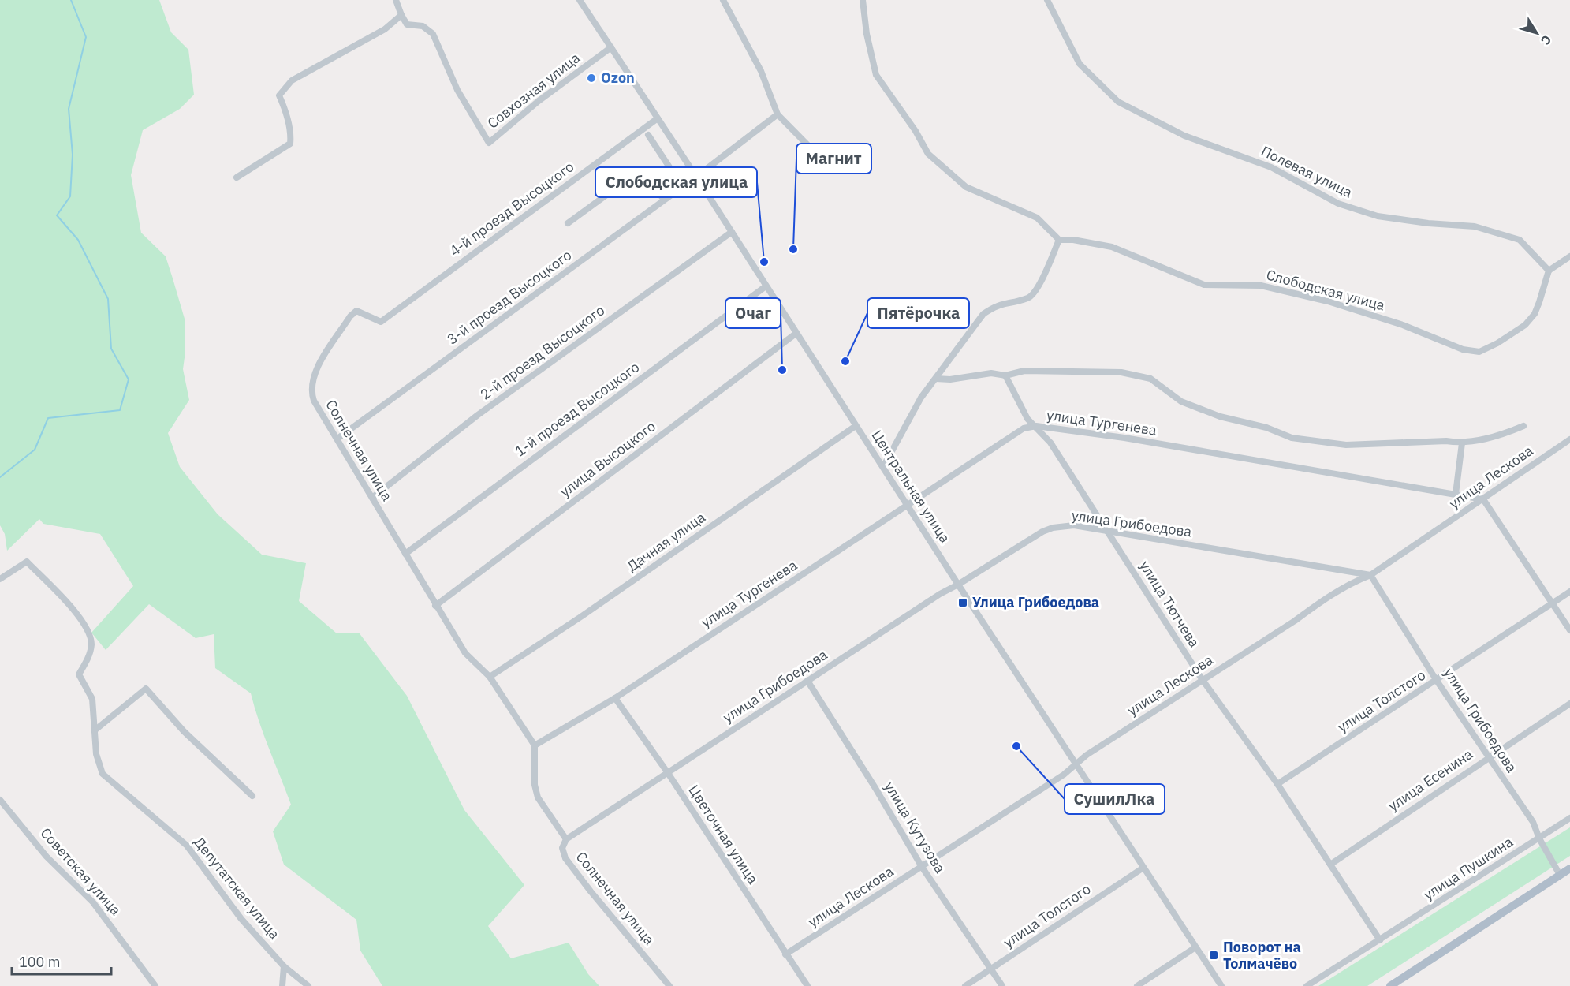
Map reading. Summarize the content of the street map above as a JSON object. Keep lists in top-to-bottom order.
{
  "streets": {
    "street": [
      "Совхозная улица",
      "Полевая улица",
      "4-й проезд Высоцкого",
      "Слободская улица",
      "3-й проезд Высоцкого",
      "2-й проезд Высоцкого",
      "1-й проезд Высоцкого",
      "улица Тургенева",
      "Солнечная улица",
      "улица Высоцкого",
      "улица Лескова",
      "Центральная улица",
      "улица Грибоедова",
      "Дачная улица",
      "улица Тютчева",
      "улица Толстого",
      "улица Есенина",
      "улица Кутузова",
      "Цветочная улица",
      "улица Пушкина",
      "Советская улица",
      "Депутатская улица"
    ]
  },
  "crossings": [
    ["Совхозная улица", "Центральная улица"],
    ["Полевая улица", "Слободская улица"],
    ["4-й проезд Высоцкого", "Солнечная улица"],
    ["4-й проезд Высоцкого", "Центральная улица"],
    ["3-й проезд Высоцкого", "Солнечная улица"],
    ["3-й проезд Высоцкого", "Центральная улица"],
    ["2-й проезд Высоцкого", "Солнечная улица"],
    ["2-й проезд Высоцкого", "Центральная улица"],
    ["1-й проезд Высоцкого", "Солнечная улица"],
    ["1-й проезд Высоцкого", "Центральная улица"],
    ["улица Тургенева", "Солнечная улица"],
    ["улица Тургенева", "улица Лескова"],
    ["улица Тургенева", "Центральная улица"],
    ["улица Тургенева", "улица Тютчева"],
    ["улица Тургенева", "Цветочная улица"],
    ["Солнечная улица", "улица Высоцкого"],
    ["Солнечная улица", "улица Грибоедова"],
    ["улица Высоцкого", "Центральная улица"],
    ["улица Лескова", "Центральная улица"],
    ["улица Лескова", "улица Грибоедова"],
    ["улица Лескова", "улица Тютчева"],
    ["улица Лескова", "улица Кутузова"],
    ["улица Лескова", "Цветочная улица"],
    ["Центральная улица", "улица Грибоедова"],
    ["Центральная улица", "Дачная улица"],
    ["Центральная улица", "улица Толстого"],
    ["улица Грибоедова", "улица Тютчева"],
    ["улица Грибоедова", "улица Толстого"],
    ["улица Грибоедова", "улица Есенина"],
    ["улица Грибоедова", "улица Кутузова"],
    ["улица Грибоедова", "Цветочная улица"],
    ["улица Грибоедова", "улица Пушкина"],
    ["улица Тютчева", "улица Толстого"],
    ["улица Тютчева", "улица Есенина"],
    ["улица Тютчева", "улица Пушкина"],
    ["улица Толстого", "улица Кутузова"]
  ],
  "places": {
    "other": [
      "Ozon",
      "Магнит",
      "Слободская улица",
      "Пятёрочка",
      "Очаг",
      "СушилЛка"
    ],
    "transit": ["Улица Грибоедова", "Поворот на Толмачёво"]
  },
  "scale_bar": "100 m",
  "north": "bottom right"
}
